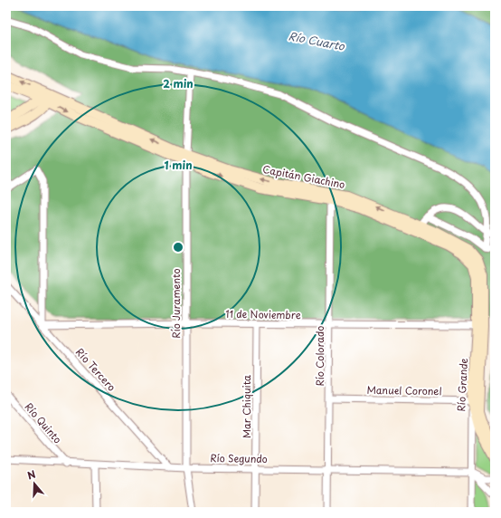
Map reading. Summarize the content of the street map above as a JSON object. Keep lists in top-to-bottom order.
{
  "streets": {
    "main road": ["Capitán Giachino", "Río Grande"],
    "street": [
      "Río Juramento",
      "11 de Noviembre",
      "Río Colorado",
      "Río Tercero",
      "Manuel Coronel",
      "Mar Chiquita",
      "Río Quinto",
      "Río Segundo"
    ]
  },
  "crossings": [
    ["Capitán Giachino", "Río Juramento"],
    ["Capitán Giachino", "11 de Noviembre"],
    ["Capitán Giachino", "Río Colorado"],
    ["Capitán Giachino", "Río Grande"],
    ["Río Juramento", "11 de Noviembre"],
    ["Río Juramento", "Río Segundo"],
    ["11 de Noviembre", "Río Colorado"],
    ["11 de Noviembre", "Río Tercero"],
    ["11 de Noviembre", "Río Grande"],
    ["11 de Noviembre", "Mar Chiquita"],
    ["Río Colorado", "Manuel Coronel"],
    ["Río Colorado", "Río Segundo"],
    ["Río Tercero", "Río Segundo"],
    ["Río Grande", "Manuel Coronel"],
    ["Río Grande", "Río Segundo"],
    ["Mar Chiquita", "Río Segundo"],
    ["Río Quinto", "Río Segundo"]
  ],
  "water": ["Río Cuarto"],
  "north": "top",
  "rings": ["2 min", "1 min"]
}
